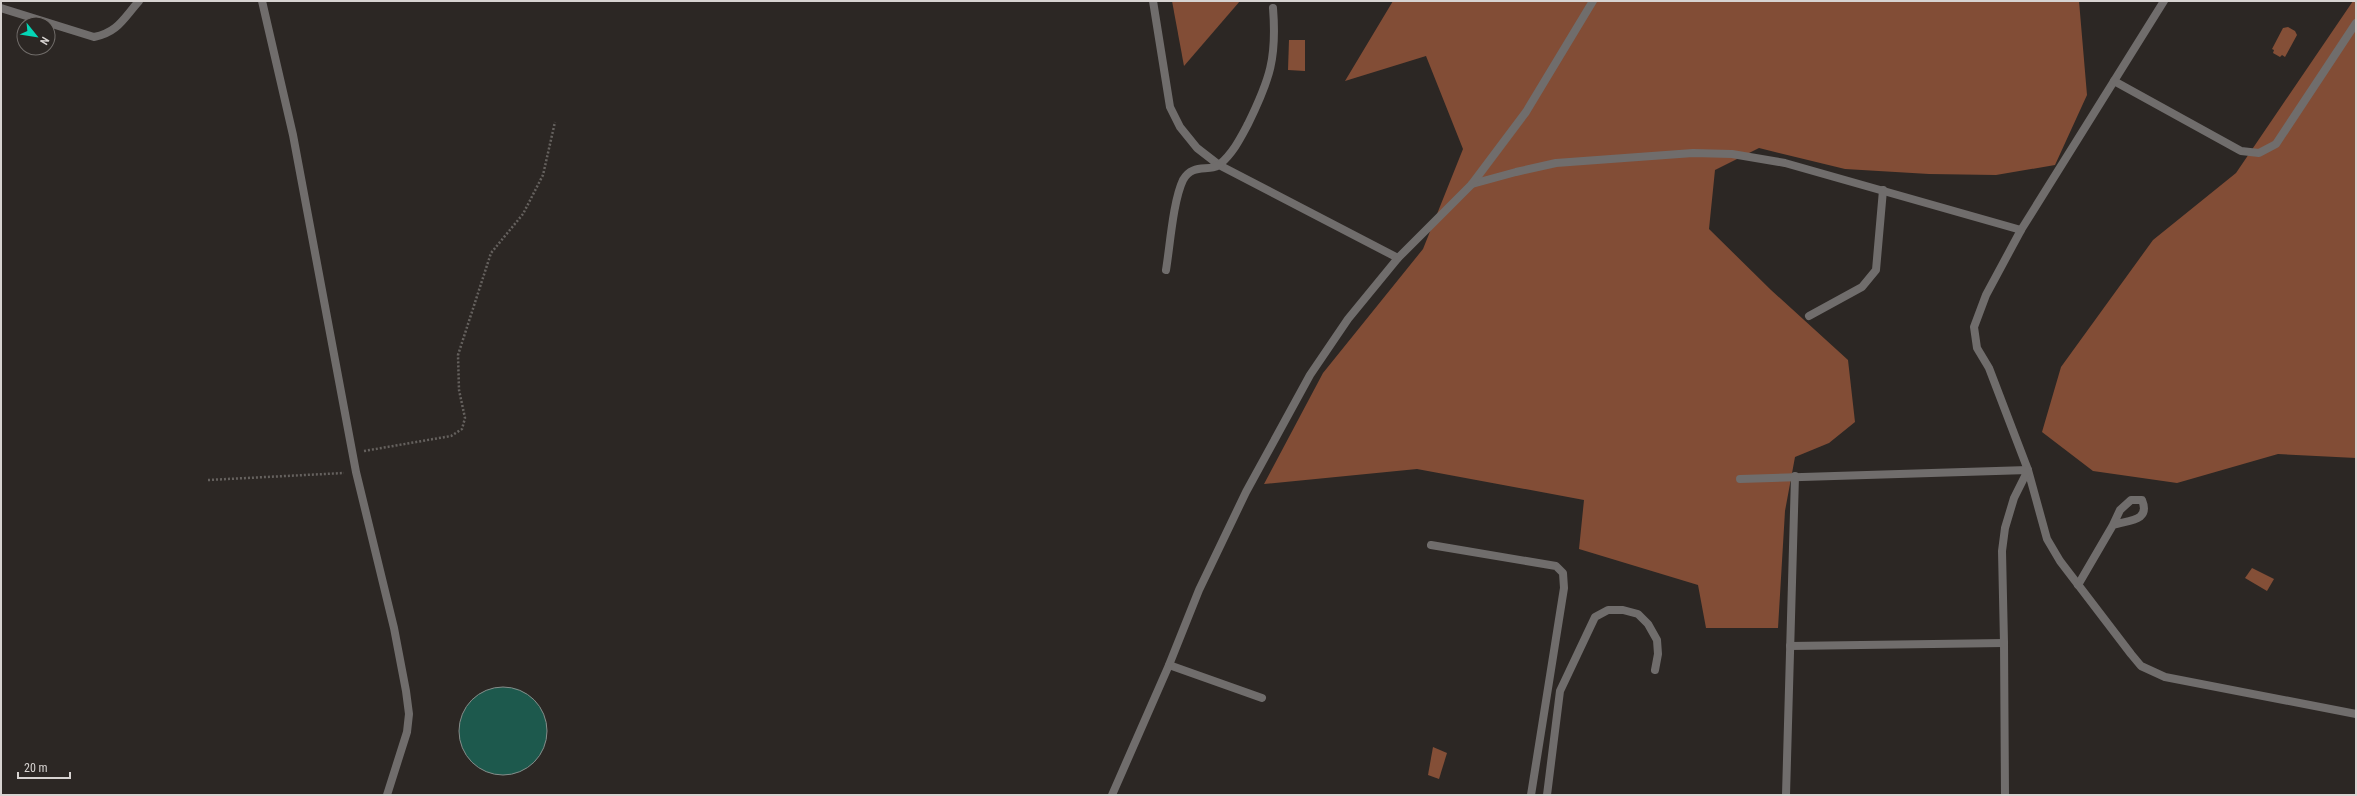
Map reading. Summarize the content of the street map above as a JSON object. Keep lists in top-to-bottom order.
{
  "scale_bar": "20 m",
  "north": "bottom right"
}
